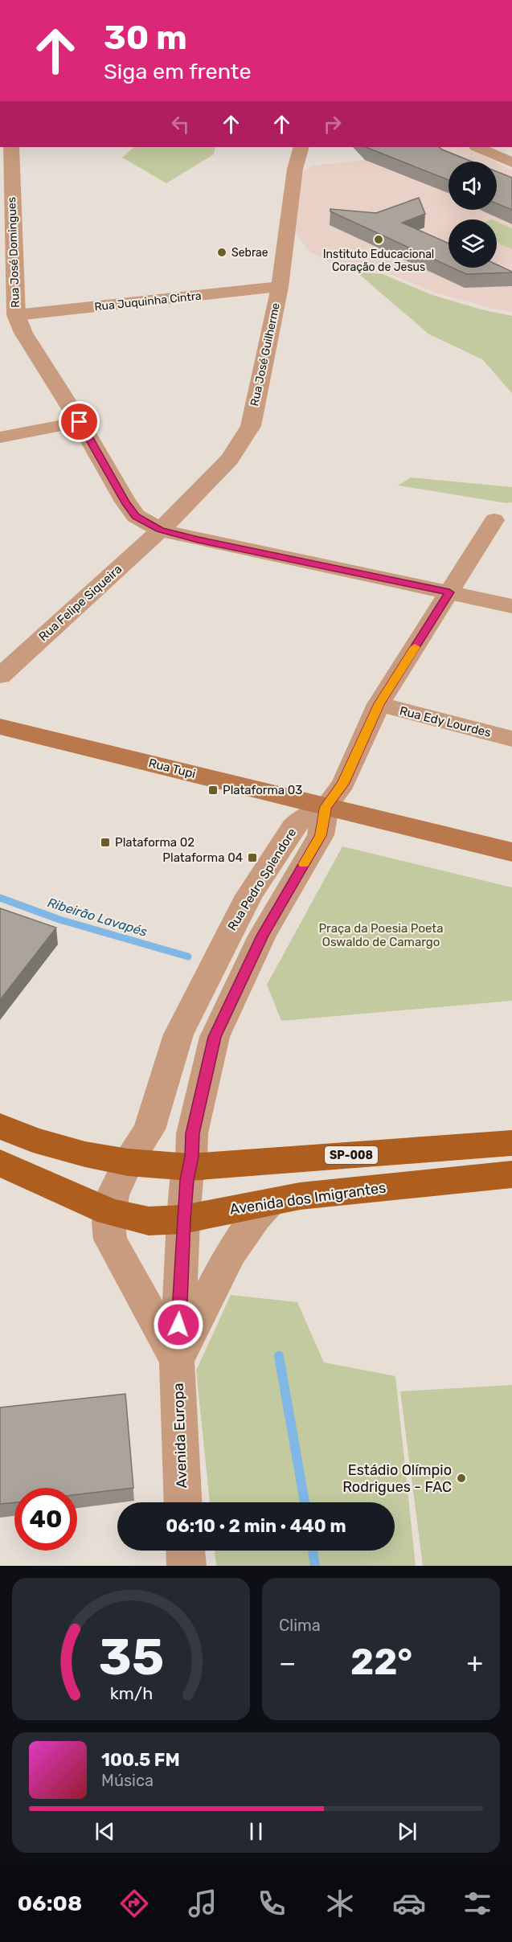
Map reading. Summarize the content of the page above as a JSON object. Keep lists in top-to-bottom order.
{
  "streets": {
    "main road": ["Rua Tupi", "SP-008", "Avenida dos Imigrantes"],
    "street": [
      "Rua José Domingues",
      "Rua Juquinha Cintra",
      "Rua José Guilherme",
      "Rua Felipe Siqueira",
      "Rua Edy Lourdes",
      "Rua Pedro Splendore",
      "Avenida Europa"
    ]
  },
  "crossings": [
    ["Rua José Domingues", "Rua Juquinha Cintra"],
    ["Rua José Domingues", "Rua José Guilherme"],
    ["Rua José Domingues", "Rua Felipe Siqueira"],
    ["Rua Juquinha Cintra", "Rua José Guilherme"],
    ["Rua José Guilherme", "Rua Felipe Siqueira"],
    ["Rua Tupi", "Rua Pedro Splendore"],
    ["Rua Pedro Splendore", "SP-008"],
    ["Rua Pedro Splendore", "Avenida dos Imigrantes"],
    ["Rua Pedro Splendore", "Avenida Europa"],
    ["SP-008", "Avenida Europa"],
    ["Avenida dos Imigrantes", "Avenida Europa"]
  ],
  "water": ["Ribeirão Lavapés"],
  "parks": ["Praça da Poesia Poeta Oswaldo de Camargo"],
  "places": {
    "other": ["Instituto Educacional Coração de Jesus", "Sebrae", "Estádio Olímpio Rodrigues - FAC"],
    "transit": ["Plataforma 03", "Plataforma 02", "Plataforma 04"]
  },
  "page": {
    "turn": ["30 m", "Siga em frente"],
    "limit": "40",
    "trip": "06:10 · 2 min · 440 m",
    "tile": "Clima",
    "heat": ["−", "22°", "+"],
    "song": ["100.5 FM", "Música"],
    "tabs": "06:08",
    "gauge": ["35", "km/h"]
  }
}
